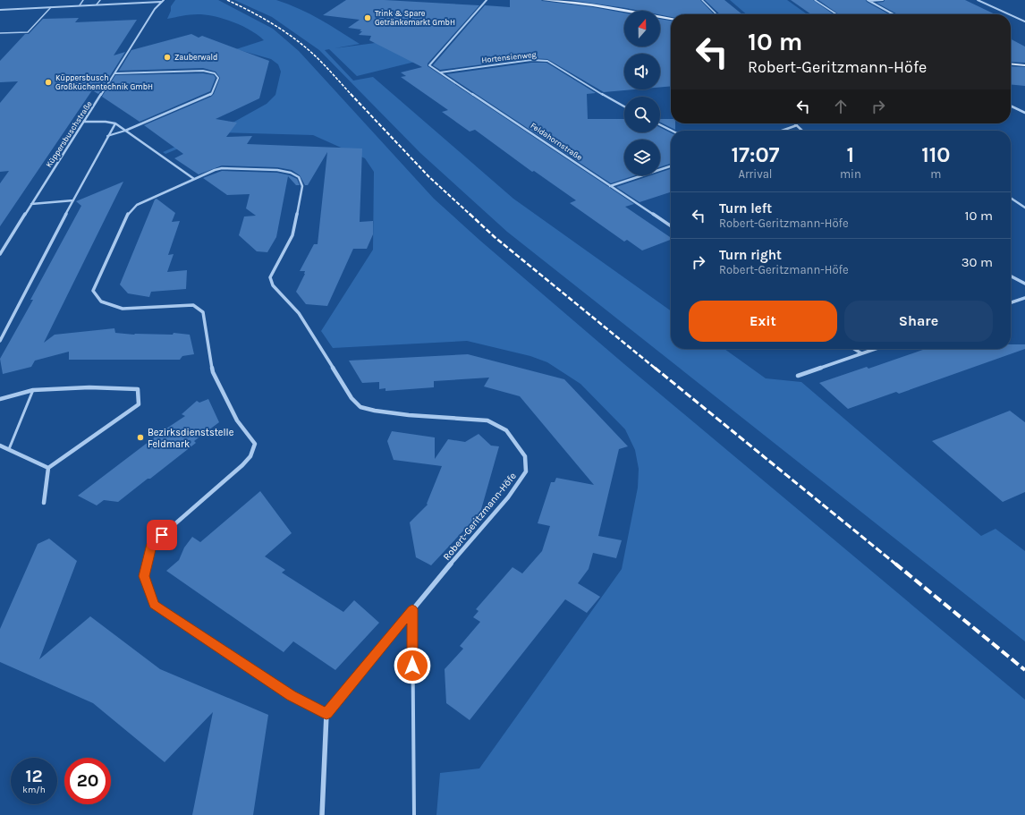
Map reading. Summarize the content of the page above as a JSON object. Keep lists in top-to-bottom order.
{
  "streets": {
    "street": [
      "Hortensienweg",
      "Küppersbuschstraße",
      "Feldahornstraße",
      "Robert-Geritzmann-Höfe"
    ]
  },
  "crossings": [
    ["Hortensienweg", "Feldahornstraße"]
  ],
  "places": [
    "Trink & Spare Getränkemarkt GmbH",
    "Zauberwald",
    "Küppersbusch Großküchentechnik GmbH",
    "Bezirksdienststelle Feldmark"
  ],
  "north": "top",
  "page": {
    "turn": ["10 m", "Robert-Geritzmann-Höfe"],
    "eta": [
      "17:07",
      "Arrival",
      "1",
      "min",
      "110",
      "m"
    ],
    "list": [
      {
        "name": "Turn left",
        "note": "Robert-Geritzmann-Höfe",
        "value": "10 m"
      },
      {
        "name": "Turn right",
        "note": "Robert-Geritzmann-Höfe",
        "value": "30 m"
      }
    ],
    "buttons": ["Exit", "Share"],
    "speed": "12 km/h",
    "limit": "20"
  }
}
